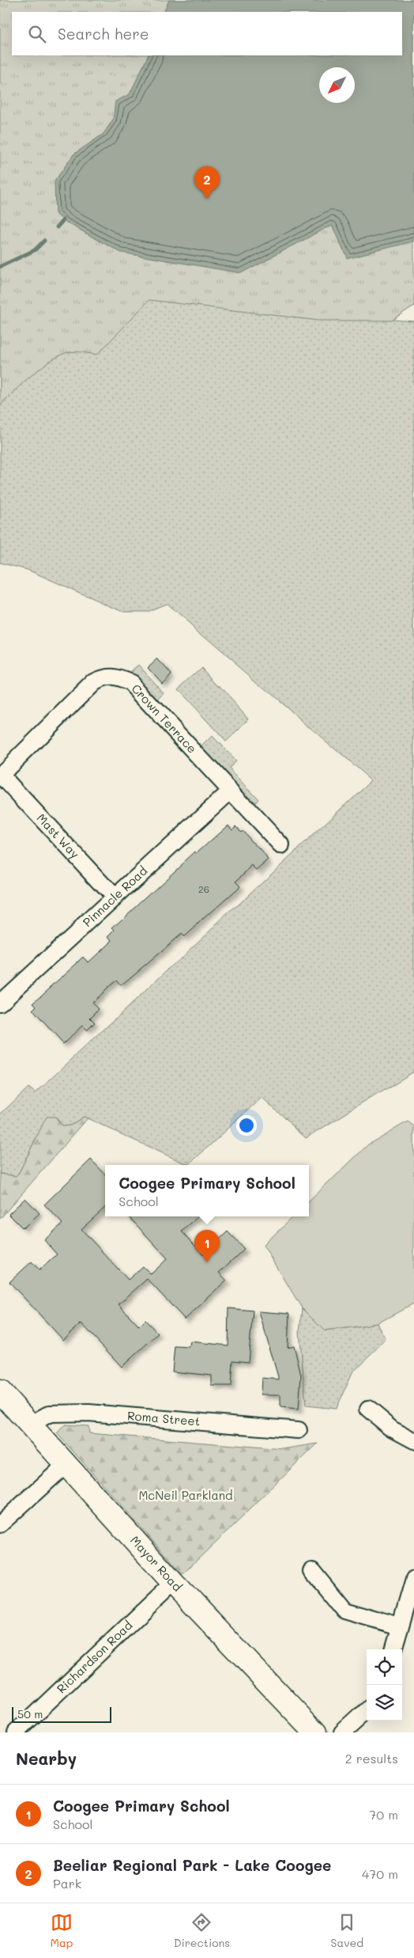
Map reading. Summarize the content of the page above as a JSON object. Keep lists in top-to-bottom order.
{
  "streets": {
    "main road": ["Mayor Road"],
    "street": [
      "Crown Terrace",
      "Mast Way",
      "Pinnacle Road",
      "Roma Street",
      "Richardson Road"
    ]
  },
  "crossings": [
    ["Crown Terrace", "Mast Way"],
    ["Crown Terrace", "Pinnacle Road"],
    ["Mast Way", "Pinnacle Road"],
    ["Roma Street", "Mayor Road"],
    ["Mayor Road", "Richardson Road"]
  ],
  "parks": ["McNeil Parkland"],
  "house_numbers": ["26"],
  "scale_bar": "50 m",
  "north": "bottom left",
  "page": {
    "search": "Search here",
    "pins": ["2", "1"],
    "popup": ["Coogee Primary School", "School"],
    "scale": "50 m",
    "heading": ["Nearby", "2 results"],
    "list": [
      {
        "mark": "1",
        "name": "Coogee Primary School",
        "note": "School",
        "value": "70 m"
      },
      {
        "mark": "2",
        "name": "Beeliar Regional Park - Lake Coogee",
        "note": "Park",
        "value": "470 m"
      }
    ],
    "nav": ["Map", "Directions", "Saved"]
  }
}
